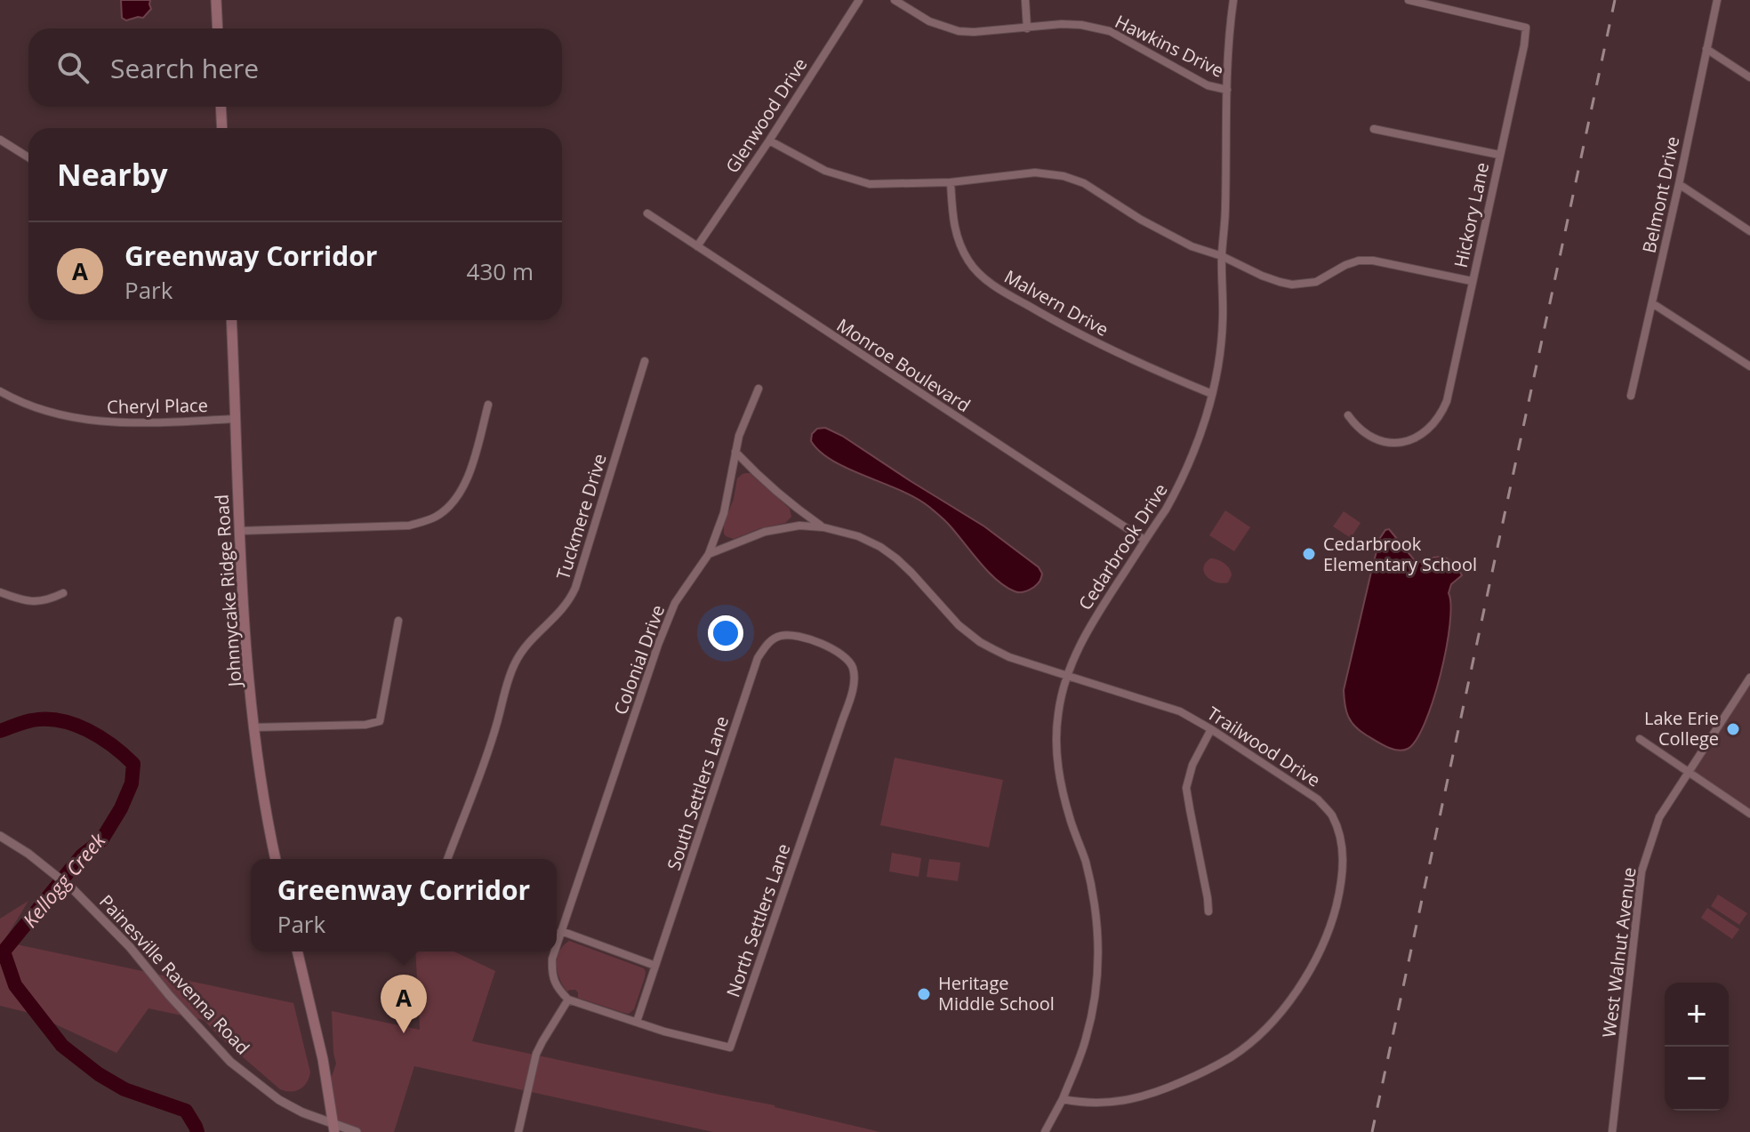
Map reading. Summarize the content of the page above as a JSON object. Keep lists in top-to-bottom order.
{
  "streets": {
    "main road": ["Johnnycake Ridge Road"],
    "street": [
      "Hawkins Drive",
      "Glenwood Drive",
      "Belmont Drive",
      "Hickory Lane",
      "Malvern Drive",
      "Monroe Boulevard",
      "Cheryl Place",
      "Tuckmere Drive",
      "Cedarbrook Drive",
      "Colonial Drive",
      "Trailwood Drive",
      "South Settlers Lane",
      "North Settlers Lane",
      "West Walnut Avenue",
      "Painesville Ravenna Road"
    ]
  },
  "crossings": [
    ["Hawkins Drive", "Cedarbrook Drive"],
    ["Glenwood Drive", "Monroe Boulevard"],
    ["Malvern Drive", "Cedarbrook Drive"],
    ["Monroe Boulevard", "Cedarbrook Drive"],
    ["Cheryl Place", "Johnnycake Ridge Road"],
    ["Cedarbrook Drive", "Trailwood Drive"],
    ["Colonial Drive", "North Settlers Lane"],
    ["South Settlers Lane", "North Settlers Lane"]
  ],
  "water": ["Kellogg Creek"],
  "places": ["Cedarbrook Elementary School", "Lake Erie College", "Heritage Middle School"],
  "page": {
    "search": "Search here",
    "heading": "Nearby",
    "list": [
      {
        "mark": "A",
        "name": "Greenway Corridor",
        "note": "Park",
        "value": "430 m"
      }
    ],
    "popup": ["Greenway Corridor", "Park"],
    "pins": "A",
    "map_buttons": ["+", "−"]
  }
}
